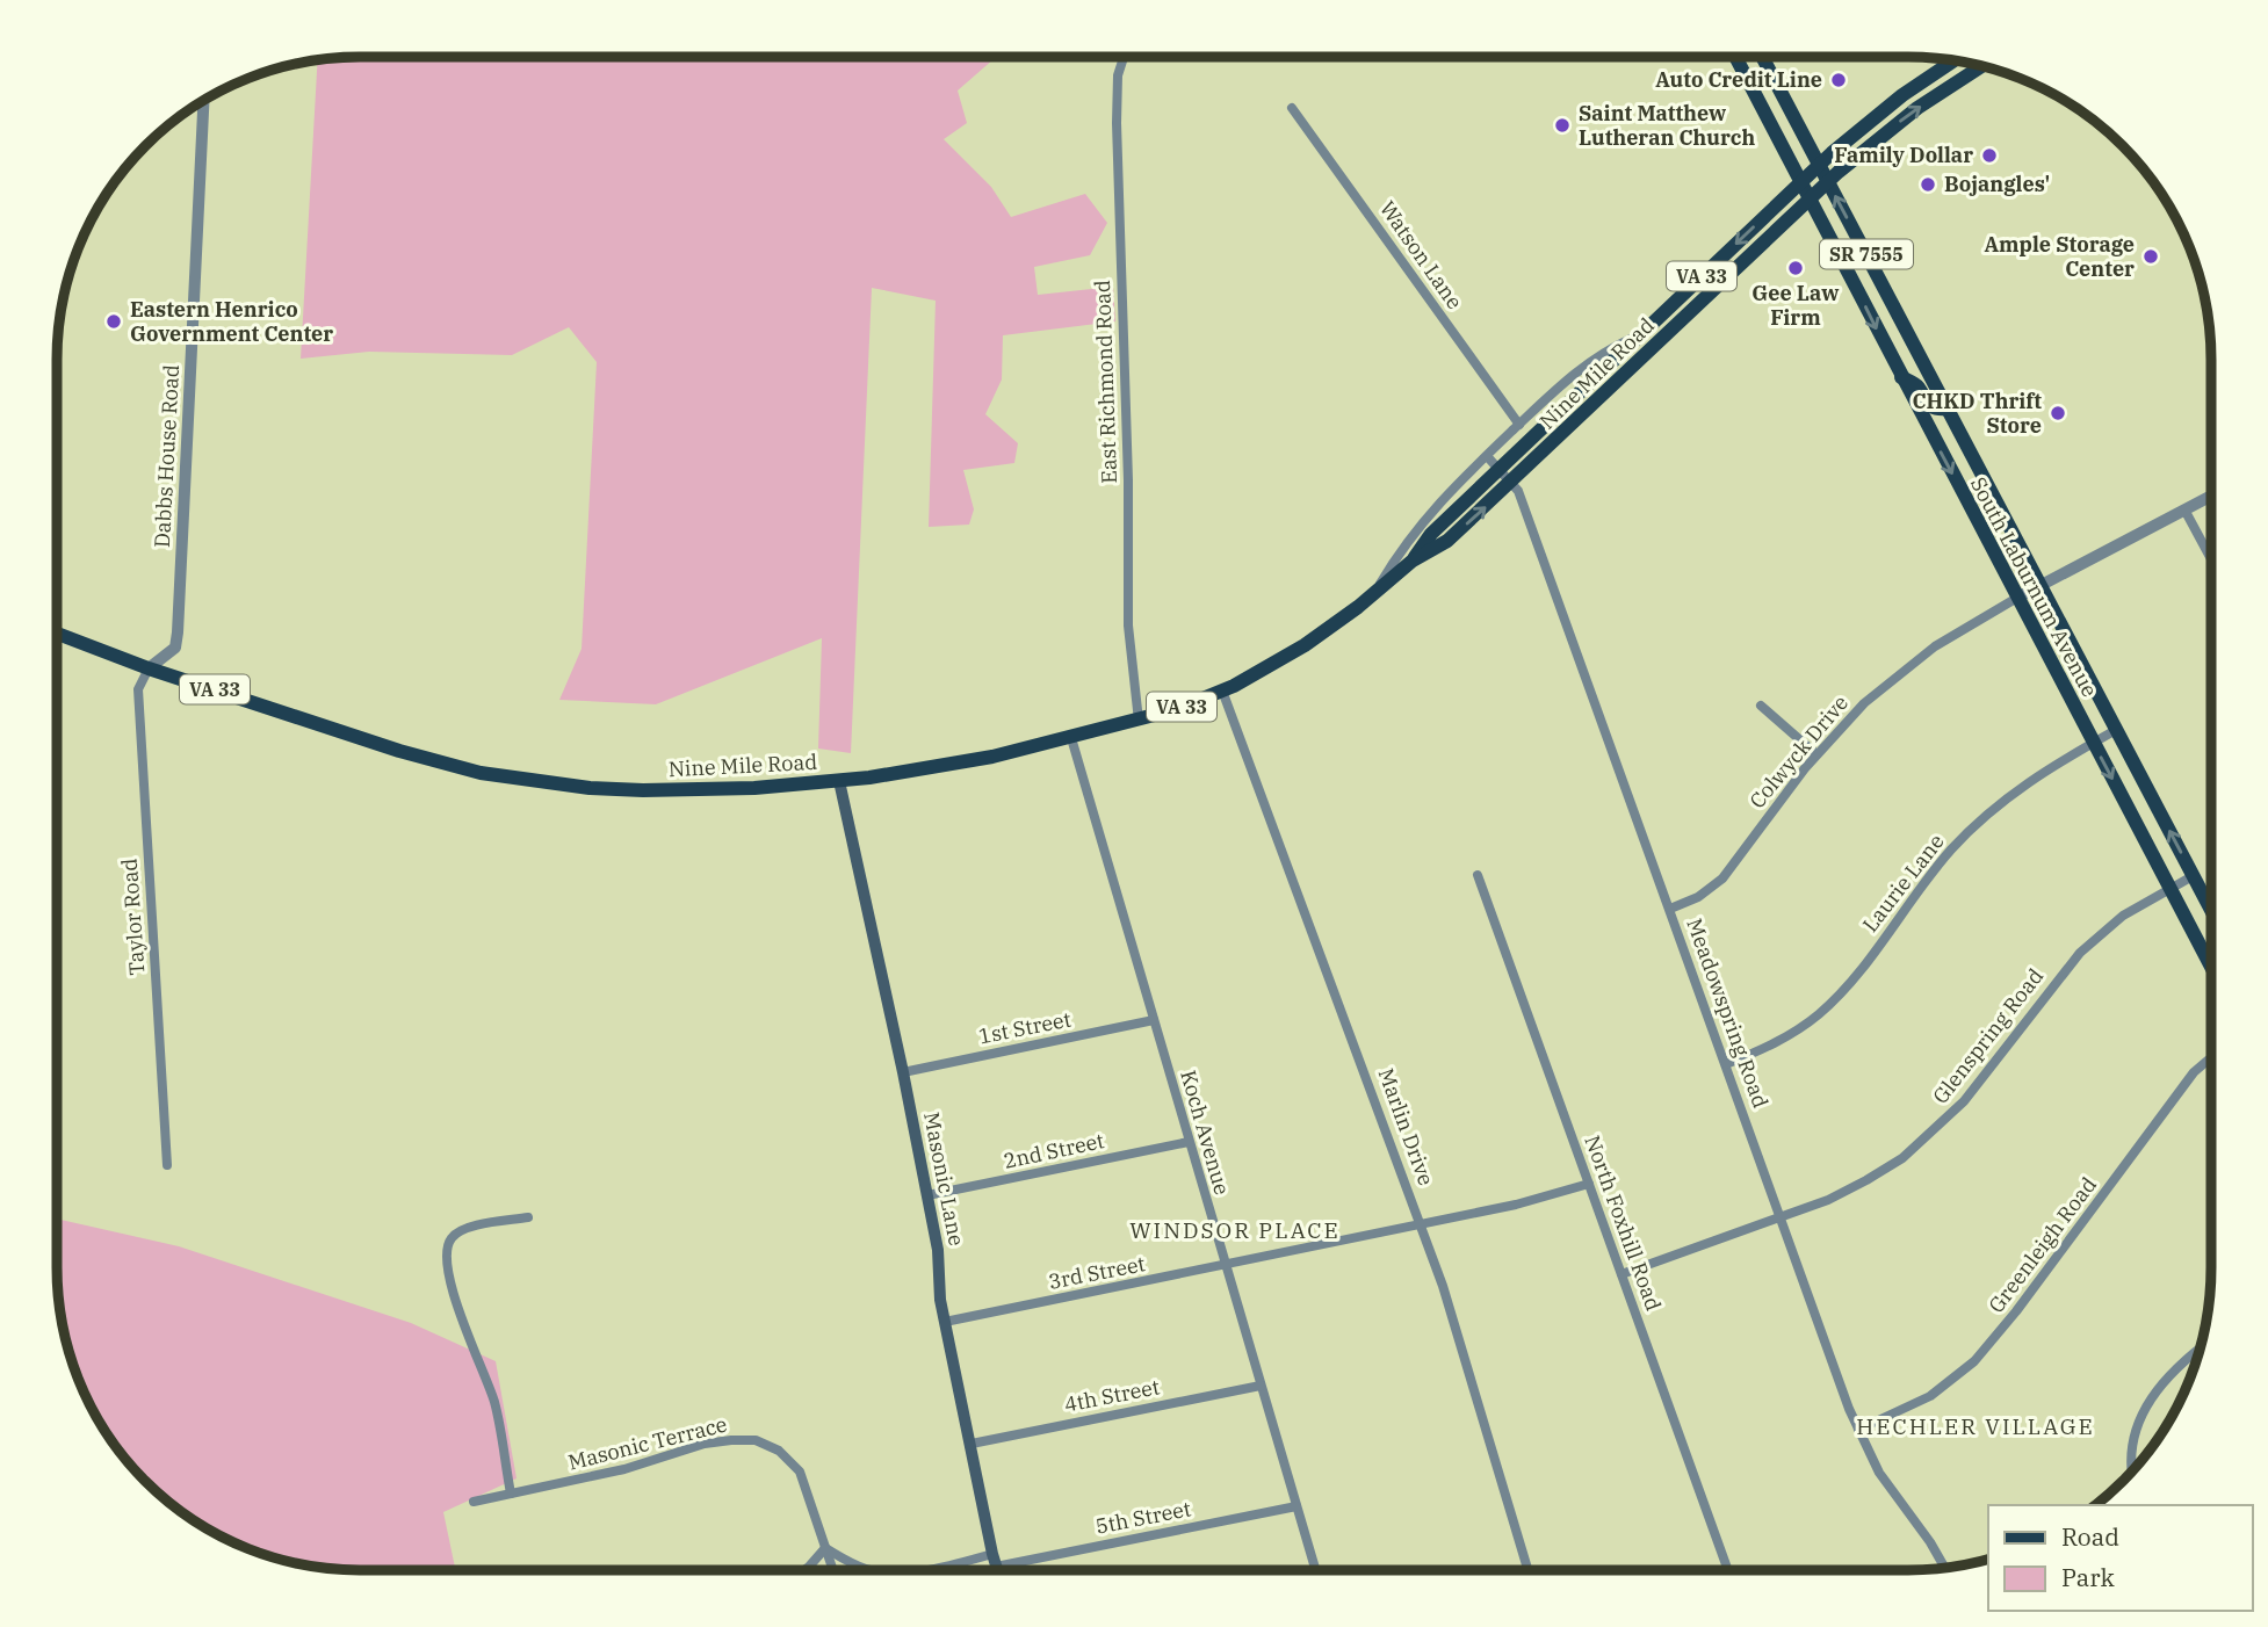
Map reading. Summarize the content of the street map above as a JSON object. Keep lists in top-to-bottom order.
{
  "streets": {
    "main road": [
      "SR 7555",
      "VA 33",
      "Nine Mile Road",
      "South Laburnum Avenue",
      "Masonic Lane"
    ],
    "street": [
      "Watson Lane",
      "East Richmond Road",
      "Dabbs House Road",
      "Colwyck Drive",
      "Laurie Lane",
      "Taylor Road",
      "Meadowspring Road",
      "1st Street",
      "Glenspring Road",
      "Marlin Drive",
      "Koch Avenue",
      "2nd Street",
      "North Foxhill Road",
      "Greenleigh Road",
      "3rd Street",
      "4th Street",
      "Masonic Terrace",
      "5th Street"
    ]
  },
  "crossings": [
    ["Nine Mile Road", "East Richmond Road"],
    ["Nine Mile Road", "Dabbs House Road"],
    ["Nine Mile Road", "South Laburnum Avenue"],
    ["Nine Mile Road", "Taylor Road"],
    ["Nine Mile Road", "Meadowspring Road"],
    ["Nine Mile Road", "Marlin Drive"],
    ["Nine Mile Road", "Koch Avenue"],
    ["Nine Mile Road", "Masonic Lane"],
    ["Dabbs House Road", "Taylor Road"],
    ["South Laburnum Avenue", "Colwyck Drive"],
    ["South Laburnum Avenue", "Laurie Lane"],
    ["South Laburnum Avenue", "Glenspring Road"],
    ["Colwyck Drive", "Meadowspring Road"],
    ["Laurie Lane", "Meadowspring Road"],
    ["Meadowspring Road", "Glenspring Road"],
    ["Meadowspring Road", "Greenleigh Road"],
    ["1st Street", "Koch Avenue"],
    ["1st Street", "Masonic Lane"],
    ["Glenspring Road", "North Foxhill Road"],
    ["Marlin Drive", "3rd Street"],
    ["Koch Avenue", "2nd Street"],
    ["Koch Avenue", "3rd Street"],
    ["Koch Avenue", "4th Street"],
    ["Koch Avenue", "5th Street"],
    ["2nd Street", "Masonic Lane"],
    ["Masonic Lane", "3rd Street"],
    ["Masonic Lane", "4th Street"],
    ["Masonic Lane", "5th Street"],
    ["North Foxhill Road", "3rd Street"]
  ],
  "districts": ["WINDSOR PLACE", "HECHLER VILLAGE"],
  "places": [
    "Auto Credit Line",
    "Saint Matthew Lutheran Church",
    "Family Dollar",
    "Bojangles'",
    "Ample Storage Center",
    "Gee Law Firm",
    "Eastern Henrico Government Center",
    "CHKD Thrift Store"
  ],
  "legend": ["Road", "Park"]
}
